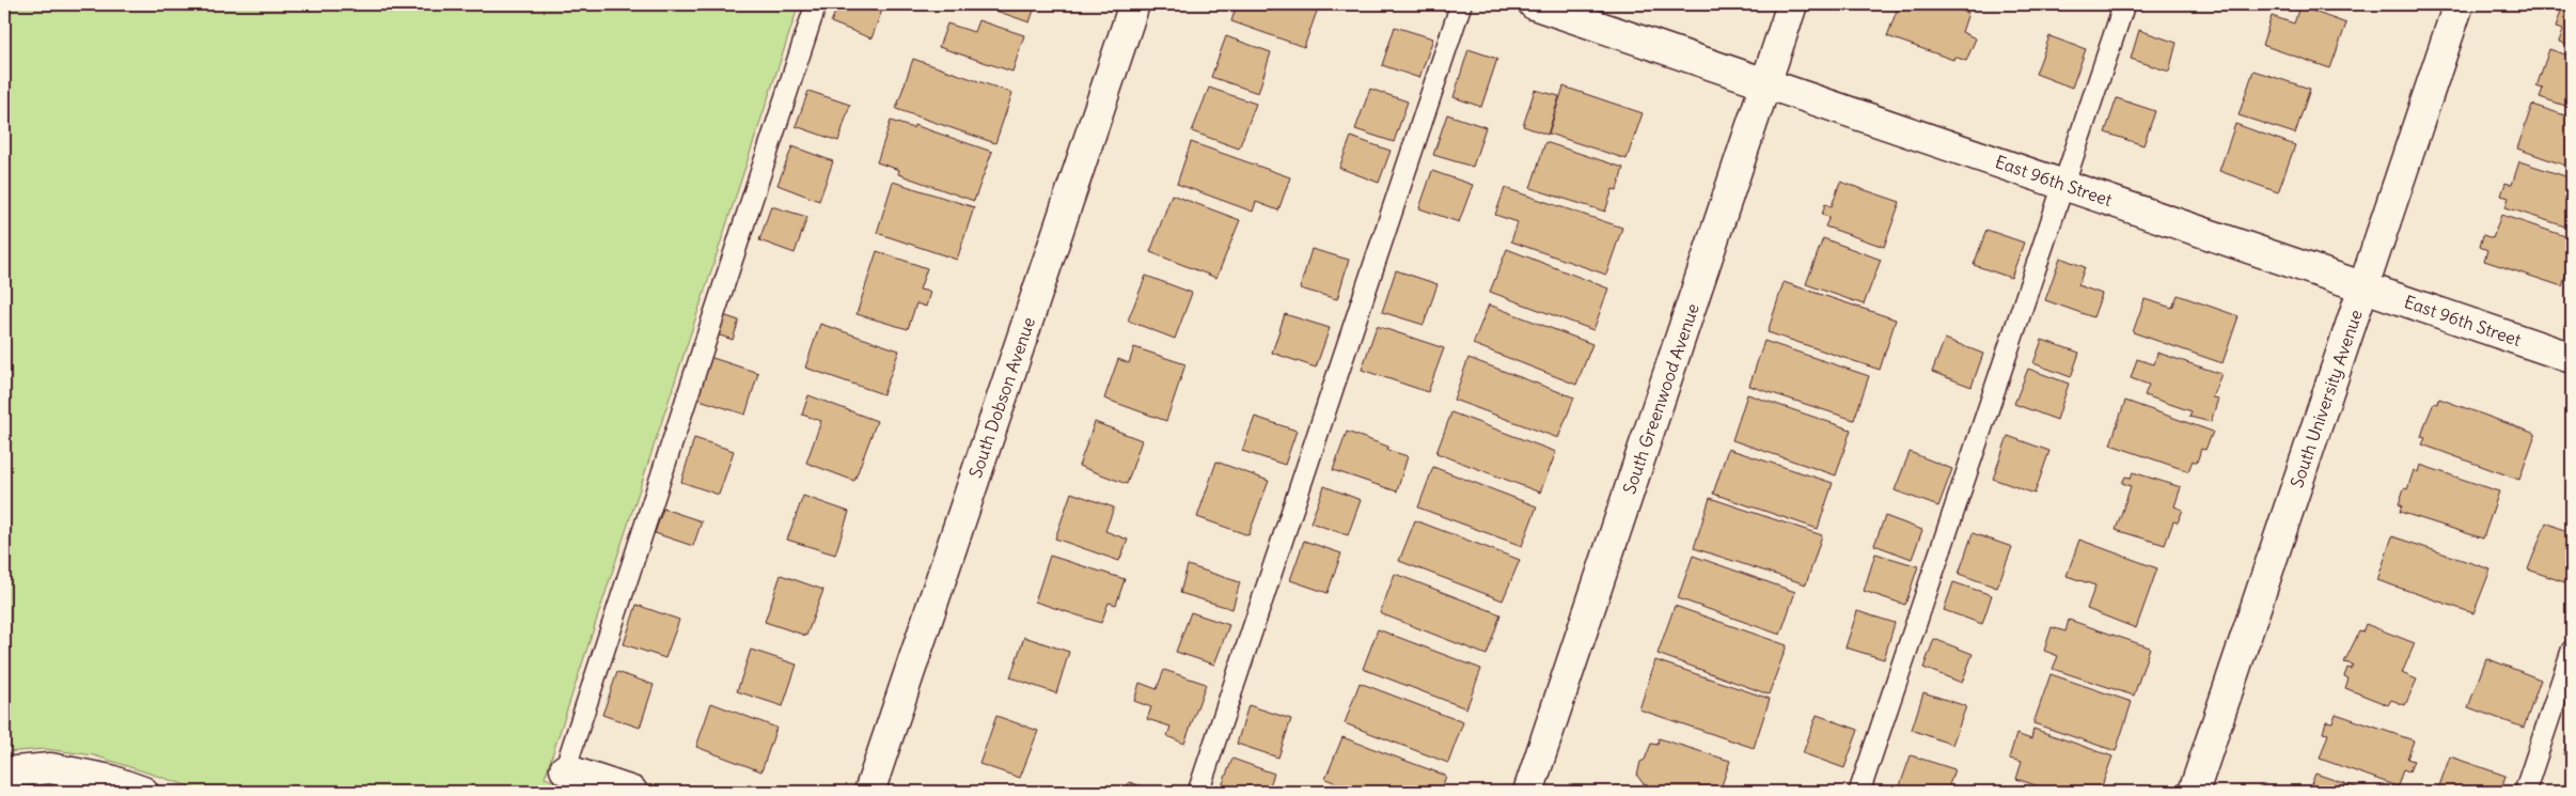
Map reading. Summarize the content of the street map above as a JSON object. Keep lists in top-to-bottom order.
{
  "streets": {
    "street": [
      "East 96th Street",
      "South Dobson Avenue",
      "South Greenwood Avenue",
      "South University Avenue"
    ]
  },
  "crossings": [
    ["East 96th Street", "South Greenwood Avenue"],
    ["East 96th Street", "South University Avenue"]
  ]
}
